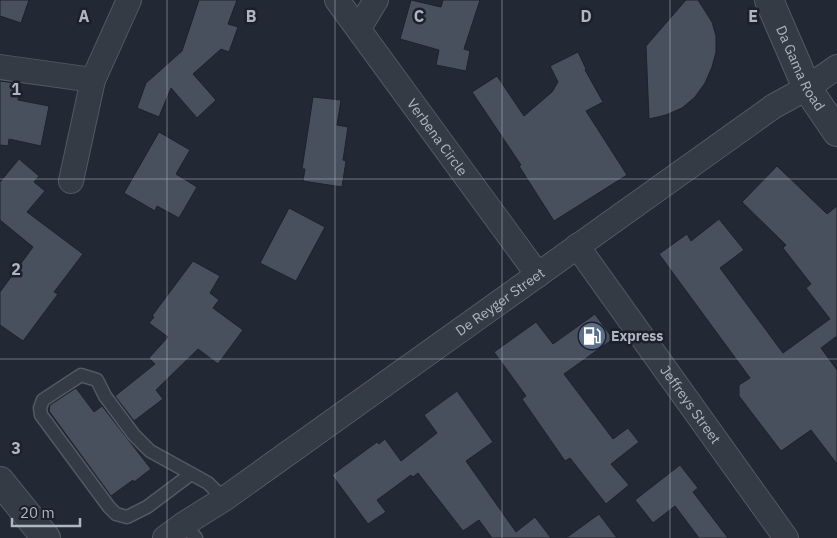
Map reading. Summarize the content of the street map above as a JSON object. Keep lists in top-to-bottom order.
{
  "streets": {
    "street": [
      "Da Gama Road",
      "Verbena Circle",
      "De Reyger Street",
      "Jeffreys Street"
    ]
  },
  "crossings": [
    ["Da Gama Road", "De Reyger Street"],
    ["Verbena Circle", "De Reyger Street"],
    ["De Reyger Street", "Jeffreys Street"]
  ],
  "places": {
    "fuel station": ["Express"]
  },
  "scale_bar": "20 m",
  "grid": {
    "columns": [
      "A",
      "B",
      "C",
      "D",
      "E"
    ],
    "rows": ["1", "2", "3"]
  }
}
